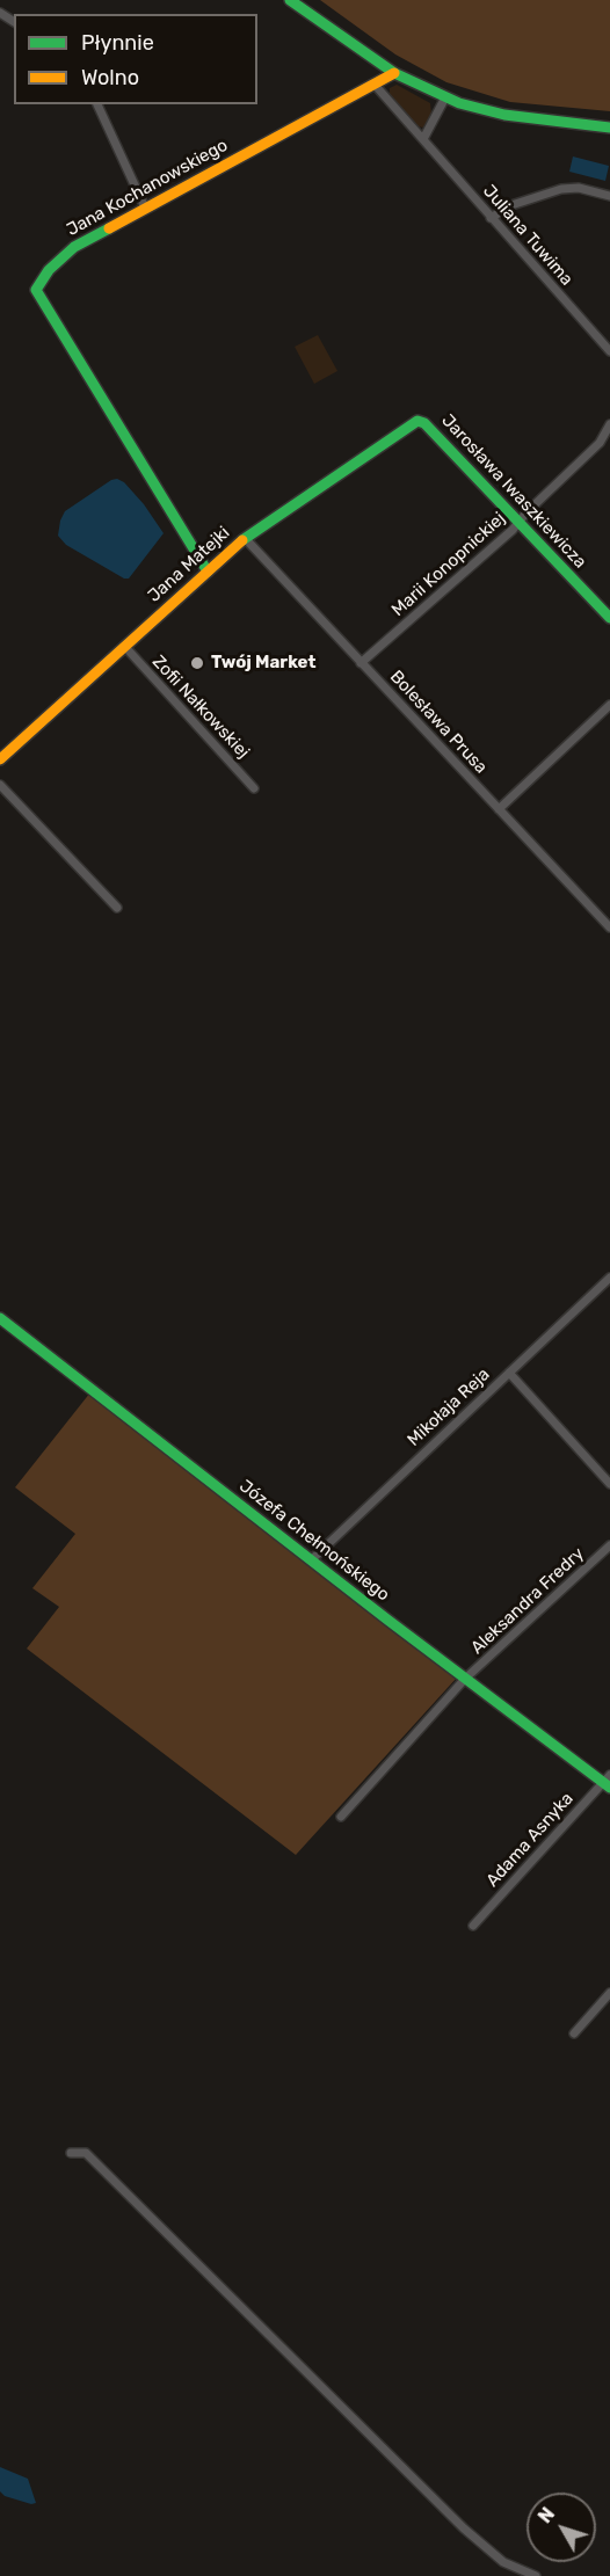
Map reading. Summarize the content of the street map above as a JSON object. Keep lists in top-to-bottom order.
{
  "streets": {
    "street": [
      "Jana Kochanowskiego",
      "Juliana Tuwima",
      "Jarosława Iwaszkiewicza",
      "Jana Matejki",
      "Marii Konopnickiej",
      "Zofii Nałkowskiej",
      "Bolesława Prusa",
      "Mikołaja Reja",
      "Józefa Chełmońskiego",
      "Aleksandra Fredry",
      "Adama Asnyka"
    ]
  },
  "crossings": [
    ["Jana Kochanowskiego", "Juliana Tuwima"],
    ["Jana Kochanowskiego", "Jana Matejki"],
    ["Jarosława Iwaszkiewicza", "Jana Matejki"],
    ["Jarosława Iwaszkiewicza", "Marii Konopnickiej"],
    ["Jana Matejki", "Zofii Nałkowskiej"],
    ["Jana Matejki", "Bolesława Prusa"],
    ["Marii Konopnickiej", "Bolesława Prusa"],
    ["Mikołaja Reja", "Józefa Chełmońskiego"],
    ["Józefa Chełmońskiego", "Aleksandra Fredry"],
    ["Józefa Chełmońskiego", "Adama Asnyka"]
  ],
  "places": ["Twój Market"],
  "legend": ["Płynnie", "Wolno"],
  "north": "top left"
}
